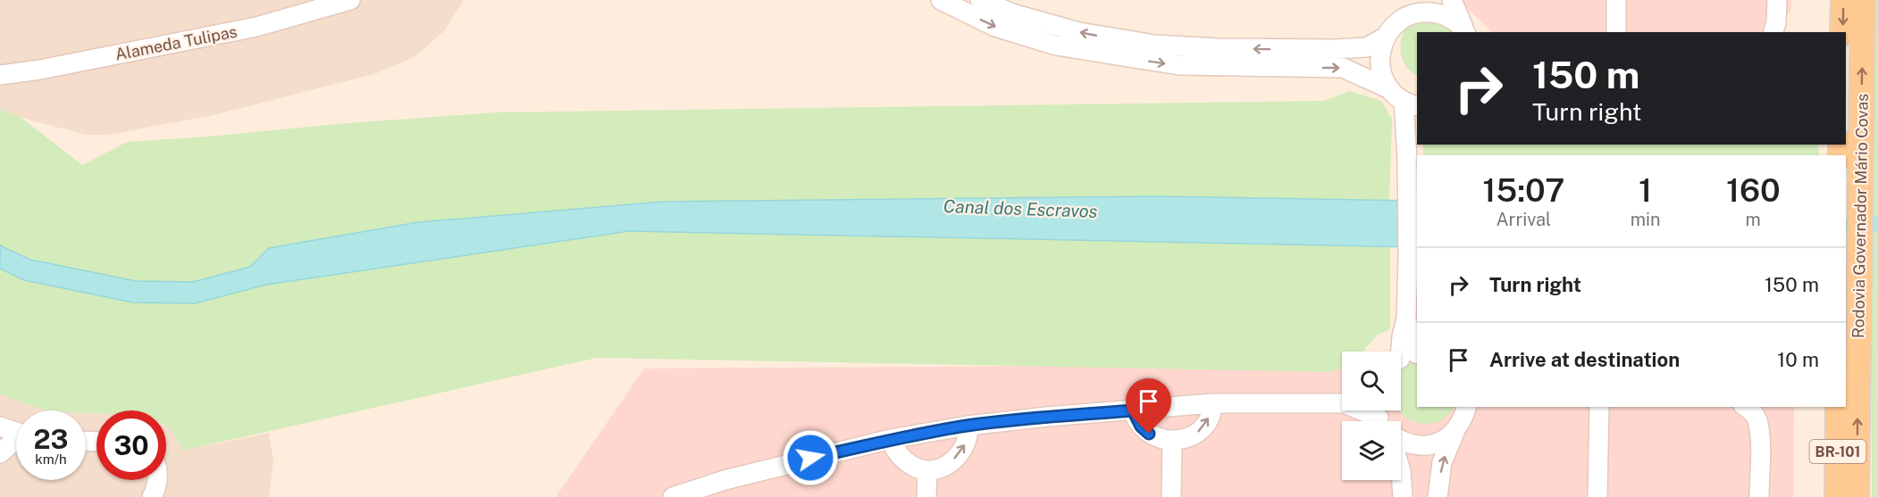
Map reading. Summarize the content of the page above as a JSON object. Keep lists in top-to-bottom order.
{
  "streets": {
    "main road": ["Rodovia Governador Mário Covas", "BR-101"],
    "street": ["Alameda Tulipas"]
  },
  "one_way": ["Rodovia Governador Mário Covas"],
  "water": ["Canal dos Escravos"],
  "page": {
    "turn": ["150 m", "Turn right"],
    "eta": [
      "15:07",
      "Arrival",
      "1",
      "min",
      "160",
      "m"
    ],
    "list": [
      {
        "name": "Turn right",
        "value": "150 m"
      },
      {
        "name": "Arrive at destination",
        "value": "10 m"
      }
    ],
    "speed": "23 km/h",
    "limit": "30"
  }
}
